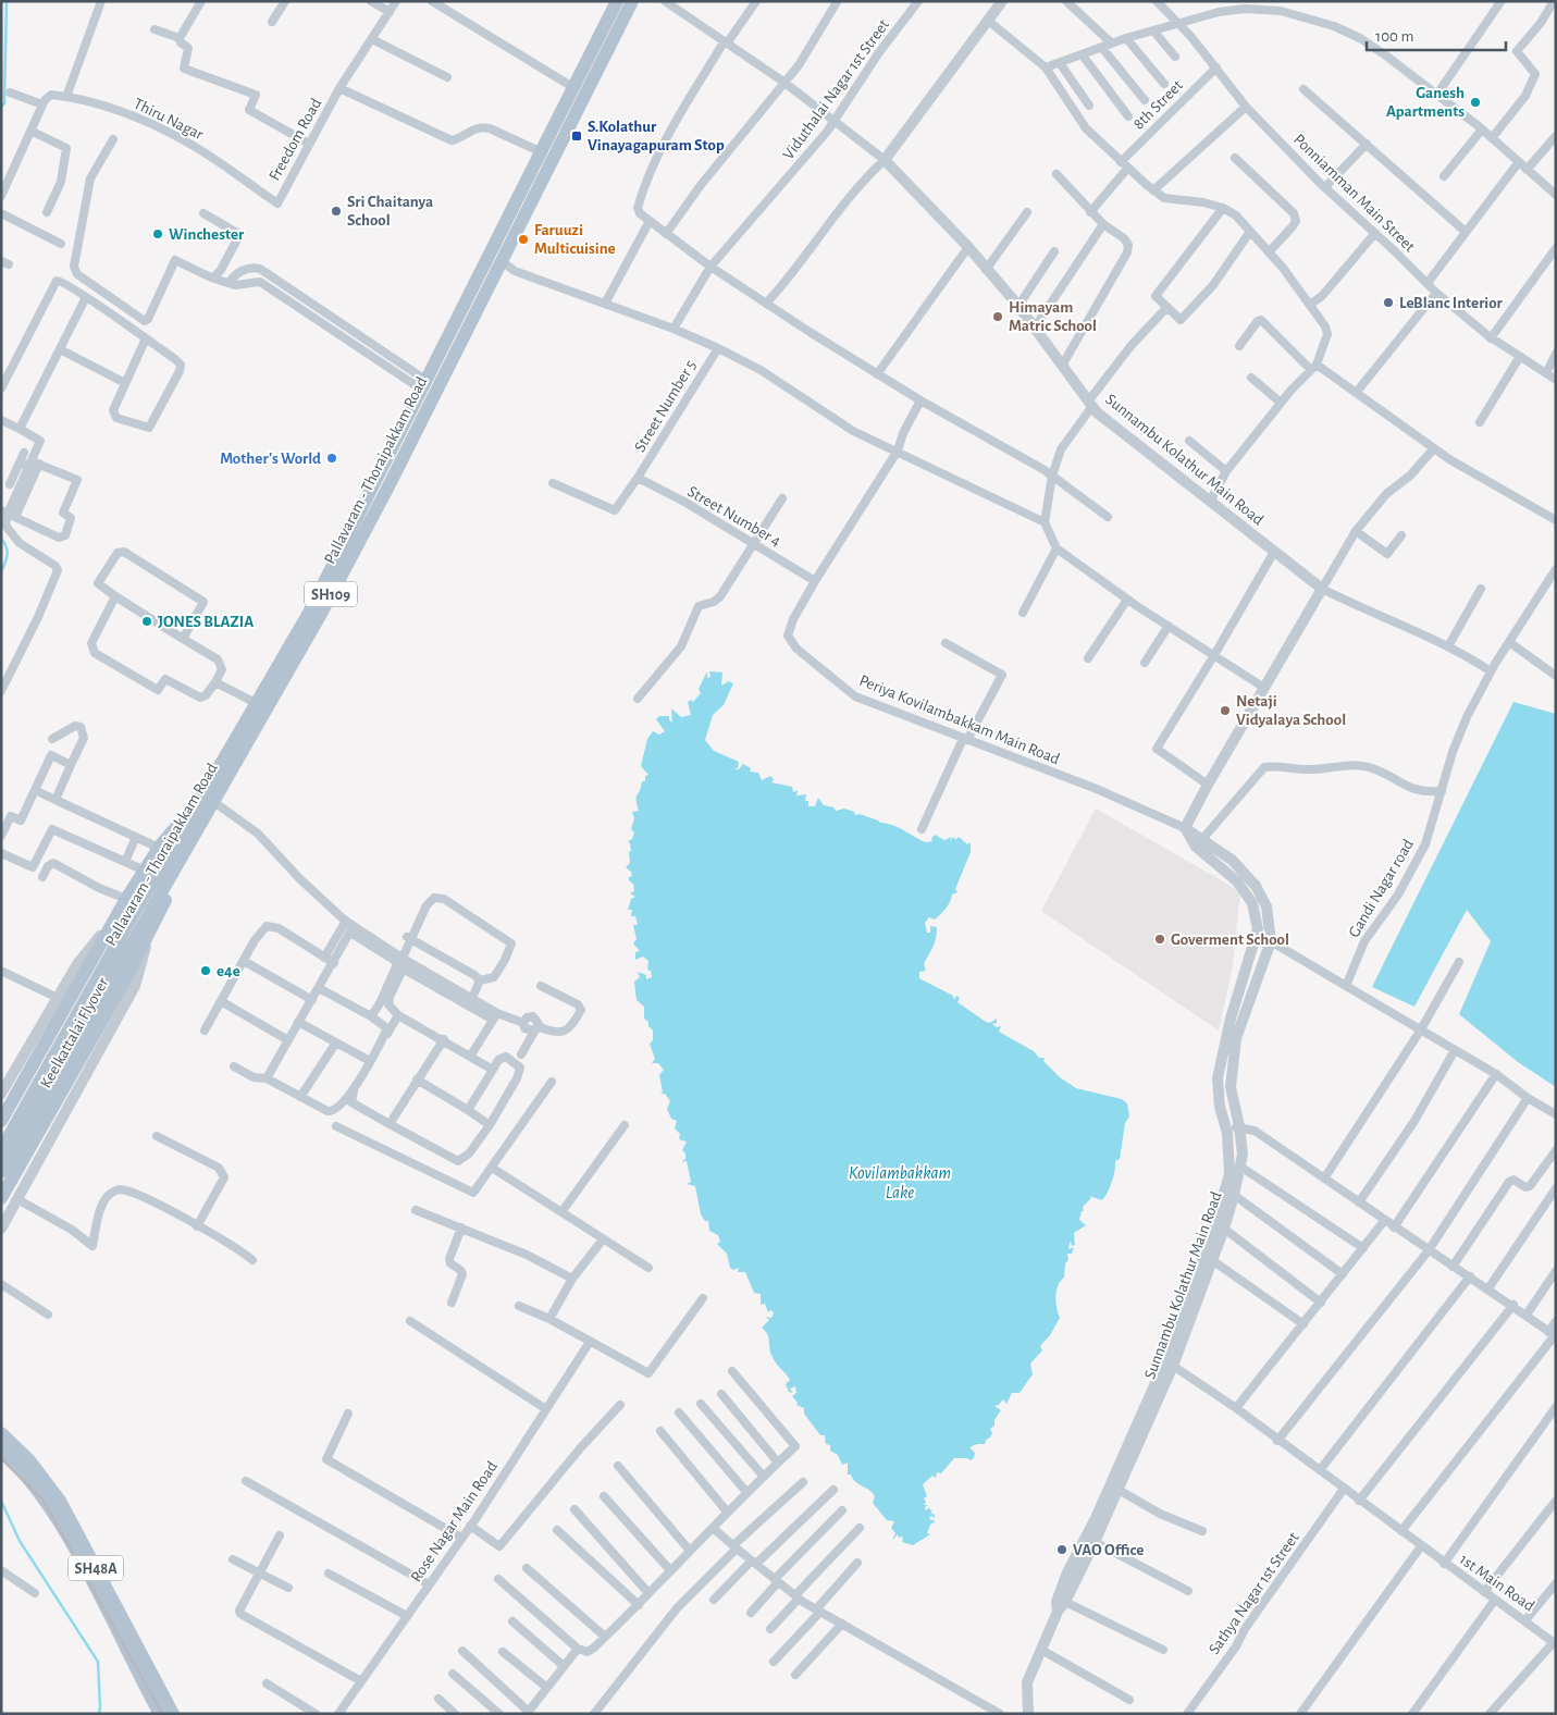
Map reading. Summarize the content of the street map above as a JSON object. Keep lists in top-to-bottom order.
{
  "streets": {
    "main road": [
      "Pallavaram - Thoraipakkam Road",
      "SH109",
      "Keelkattalai Flyover",
      "SH48A"
    ],
    "street": [
      "Viduthalai Nagar 1st Street",
      "8th Street",
      "Thiru Nagar",
      "Freedom Road",
      "Ponniamman Main Street",
      "Street Number 5",
      "Sunnambu Kolathur Main Road",
      "Street Number 4",
      "Periya Kovilambakkam Main Road",
      "Gandi Nagar road",
      "Rose Nagar Main Road",
      "1st Main Road",
      "Sathya Nagar 1st Street"
    ]
  },
  "crossings": [
    ["8th Street", "Ponniamman Main Street"],
    ["Thiru Nagar", "Freedom Road"],
    ["Street Number 5", "Street Number 4"],
    ["Sunnambu Kolathur Main Road", "Periya Kovilambakkam Main Road"],
    ["Sunnambu Kolathur Main Road", "1st Main Road"],
    ["Pallavaram - Thoraipakkam Road", "Keelkattalai Flyover"],
    ["Street Number 4", "Periya Kovilambakkam Main Road"],
    ["1st Main Road", "Sathya Nagar 1st Street"]
  ],
  "water": ["Kovilambakkam Lake"],
  "places": {
    "other": [
      "Ganesh Apartments",
      "Sri Chaitanya School",
      "Winchester",
      "Faruuzi Multicuisine",
      "LeBlanc Interior",
      "Himayam Matric School",
      "Mother's World",
      "JONES BLAZIA",
      "Netaji Vidyalaya School",
      "Goverment School",
      "e4e",
      "VAO Office"
    ],
    "transit": ["S.Kolathur Vinayagapuram Stop"]
  },
  "scale_bar": "100 m"
}
